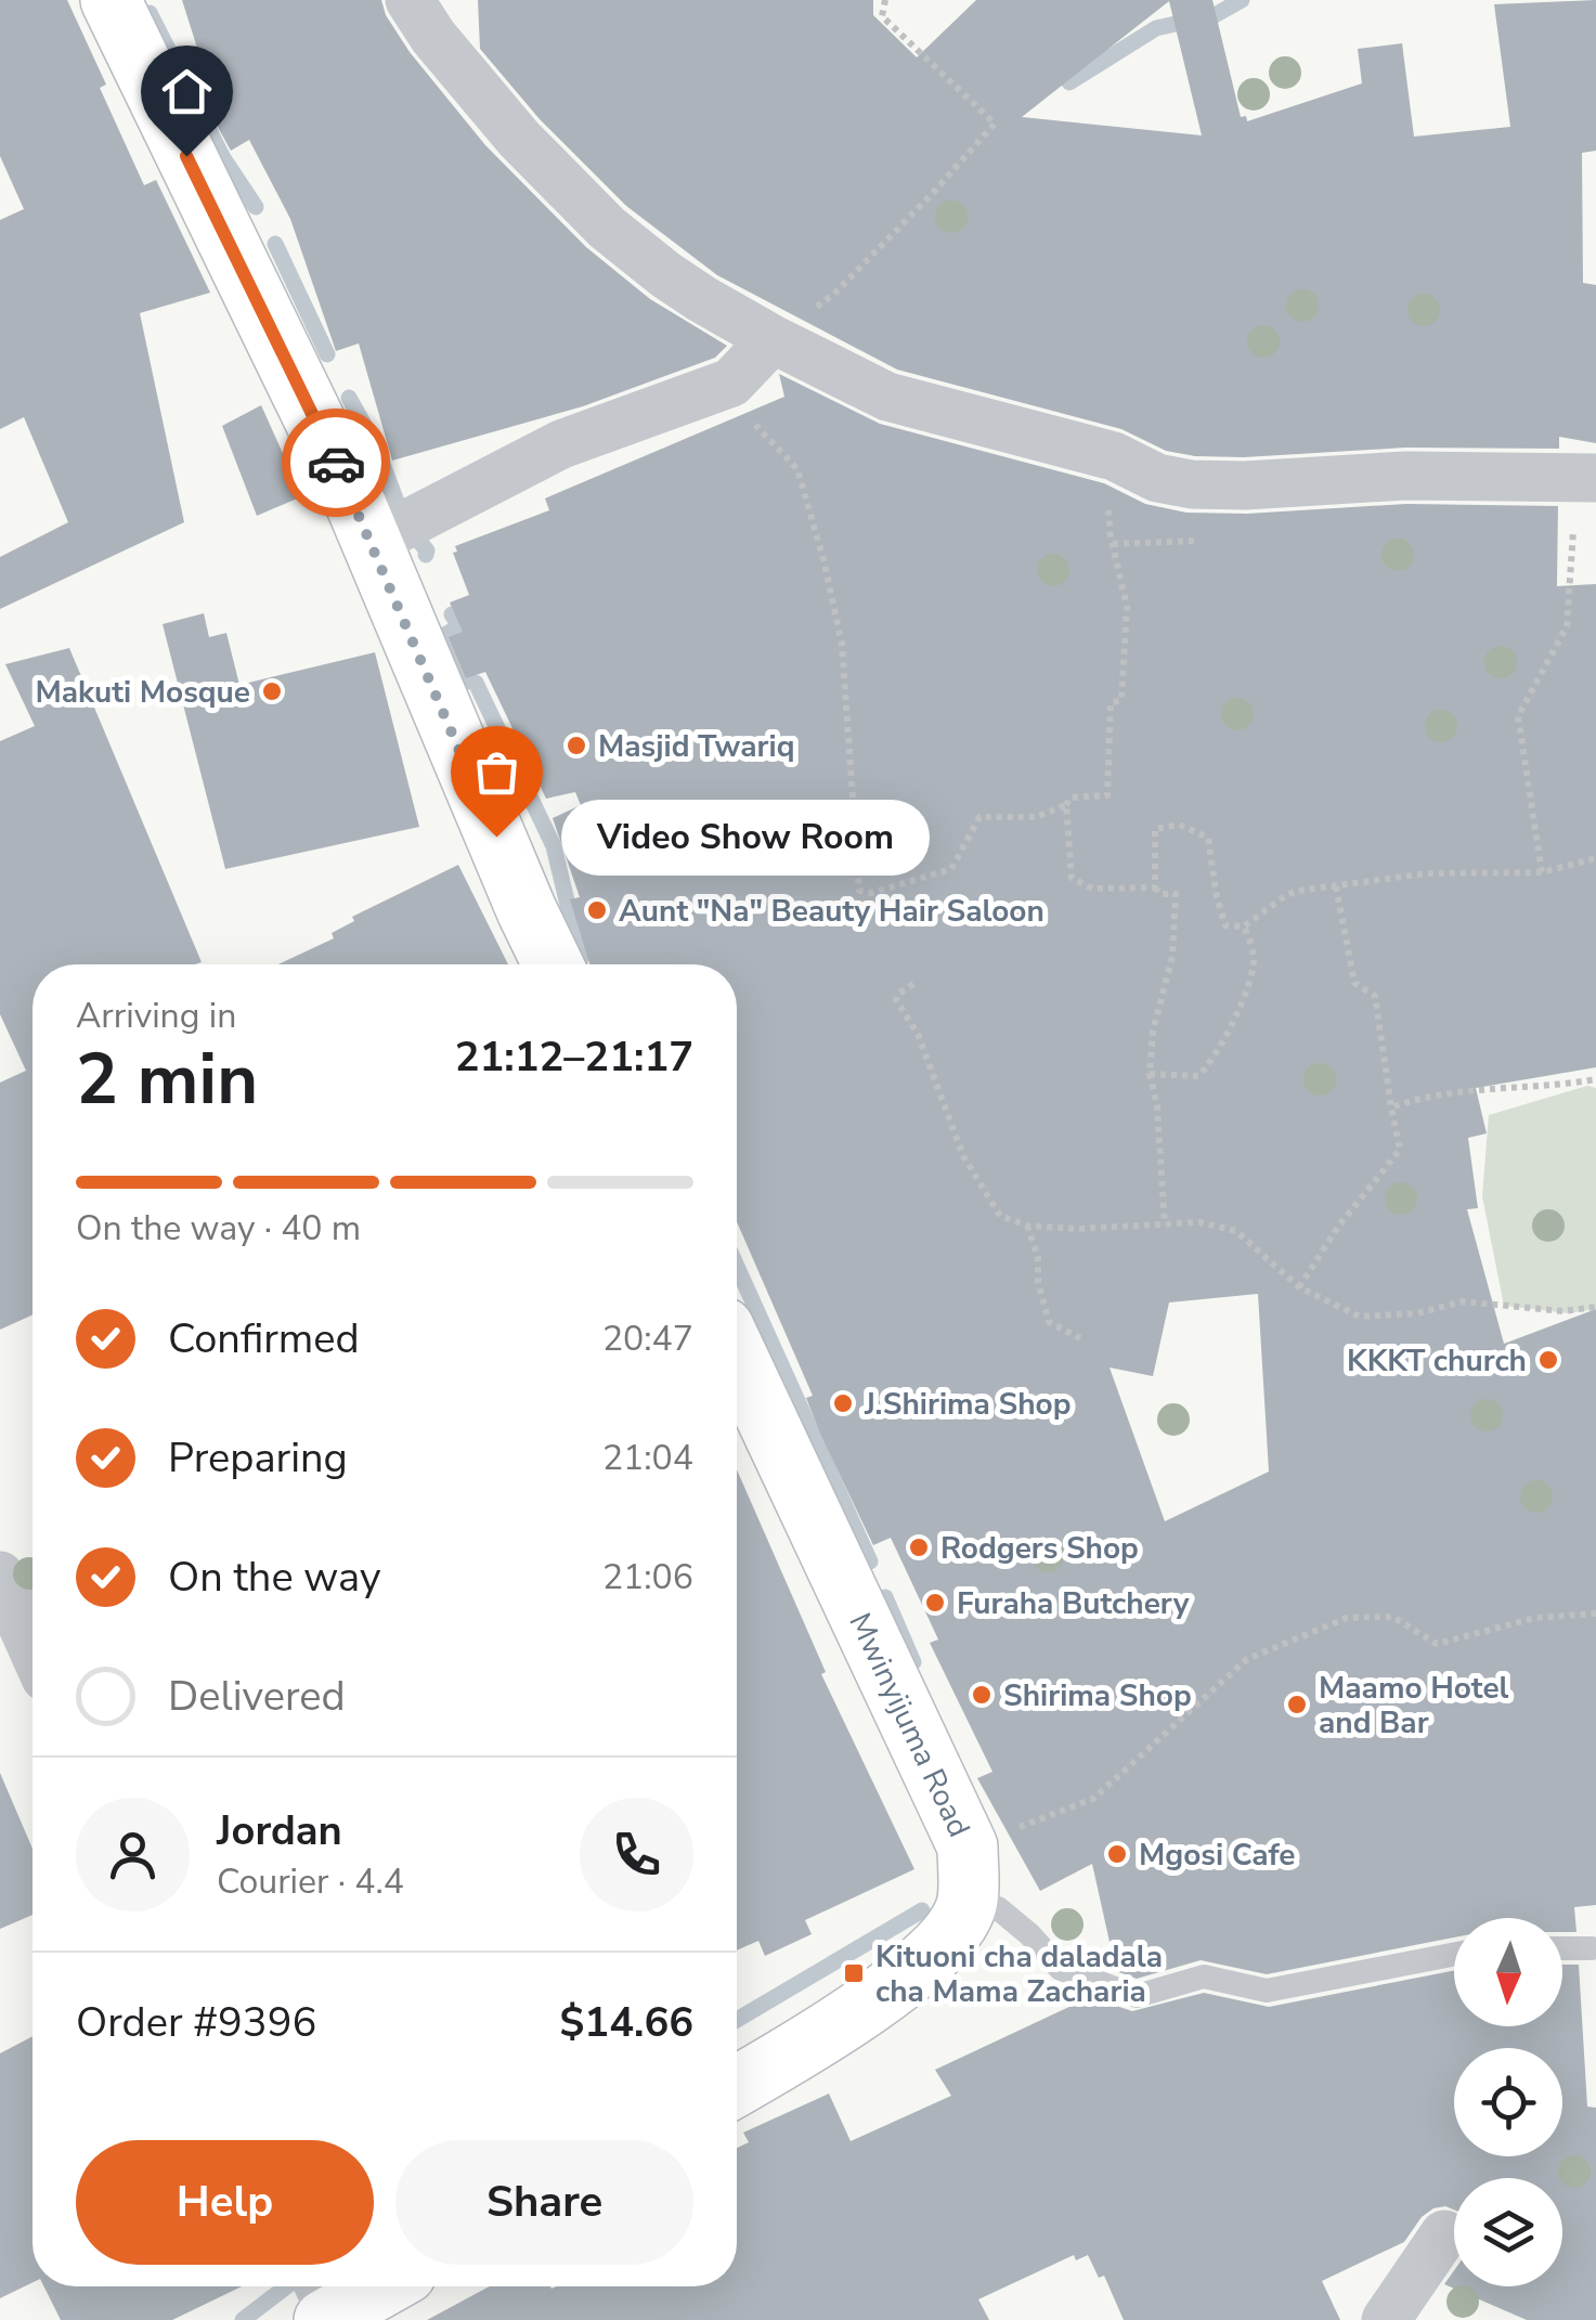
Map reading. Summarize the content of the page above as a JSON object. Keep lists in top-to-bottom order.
{
  "streets": {
    "street": ["Mwinyijuma Road"]
  },
  "places": {
    "other": [
      "Makuti Mosque",
      "Masjid Twariq",
      "Video Show Room",
      "Aunt \"Na\" Beauty Hair Saloon",
      "KKKT church",
      "J.Shirima Shop",
      "Rodgers Shop",
      "Furaha Butchery",
      "Shirima Shop",
      "Maamo Hotel and Bar",
      "Mgosi Cafe"
    ],
    "transit": ["Kituoni cha daladala cha Mama Zacharia"]
  },
  "north": "bottom",
  "page": {
    "bubble": "Video Show Room",
    "heading": ["2 min", "Arriving in", "21:12–21:17"],
    "panel": [
      "Jordan",
      "Courier · 4.4",
      "Order #9396",
      "$14.66"
    ],
    "bar": "On the way · 40 m",
    "list": [
      ["Confirmed", "20:47"],
      ["Preparing", "21:04"],
      ["On the way", "21:06"],
      "Delivered"
    ],
    "buttons": ["Help", "Share"]
  }
}
